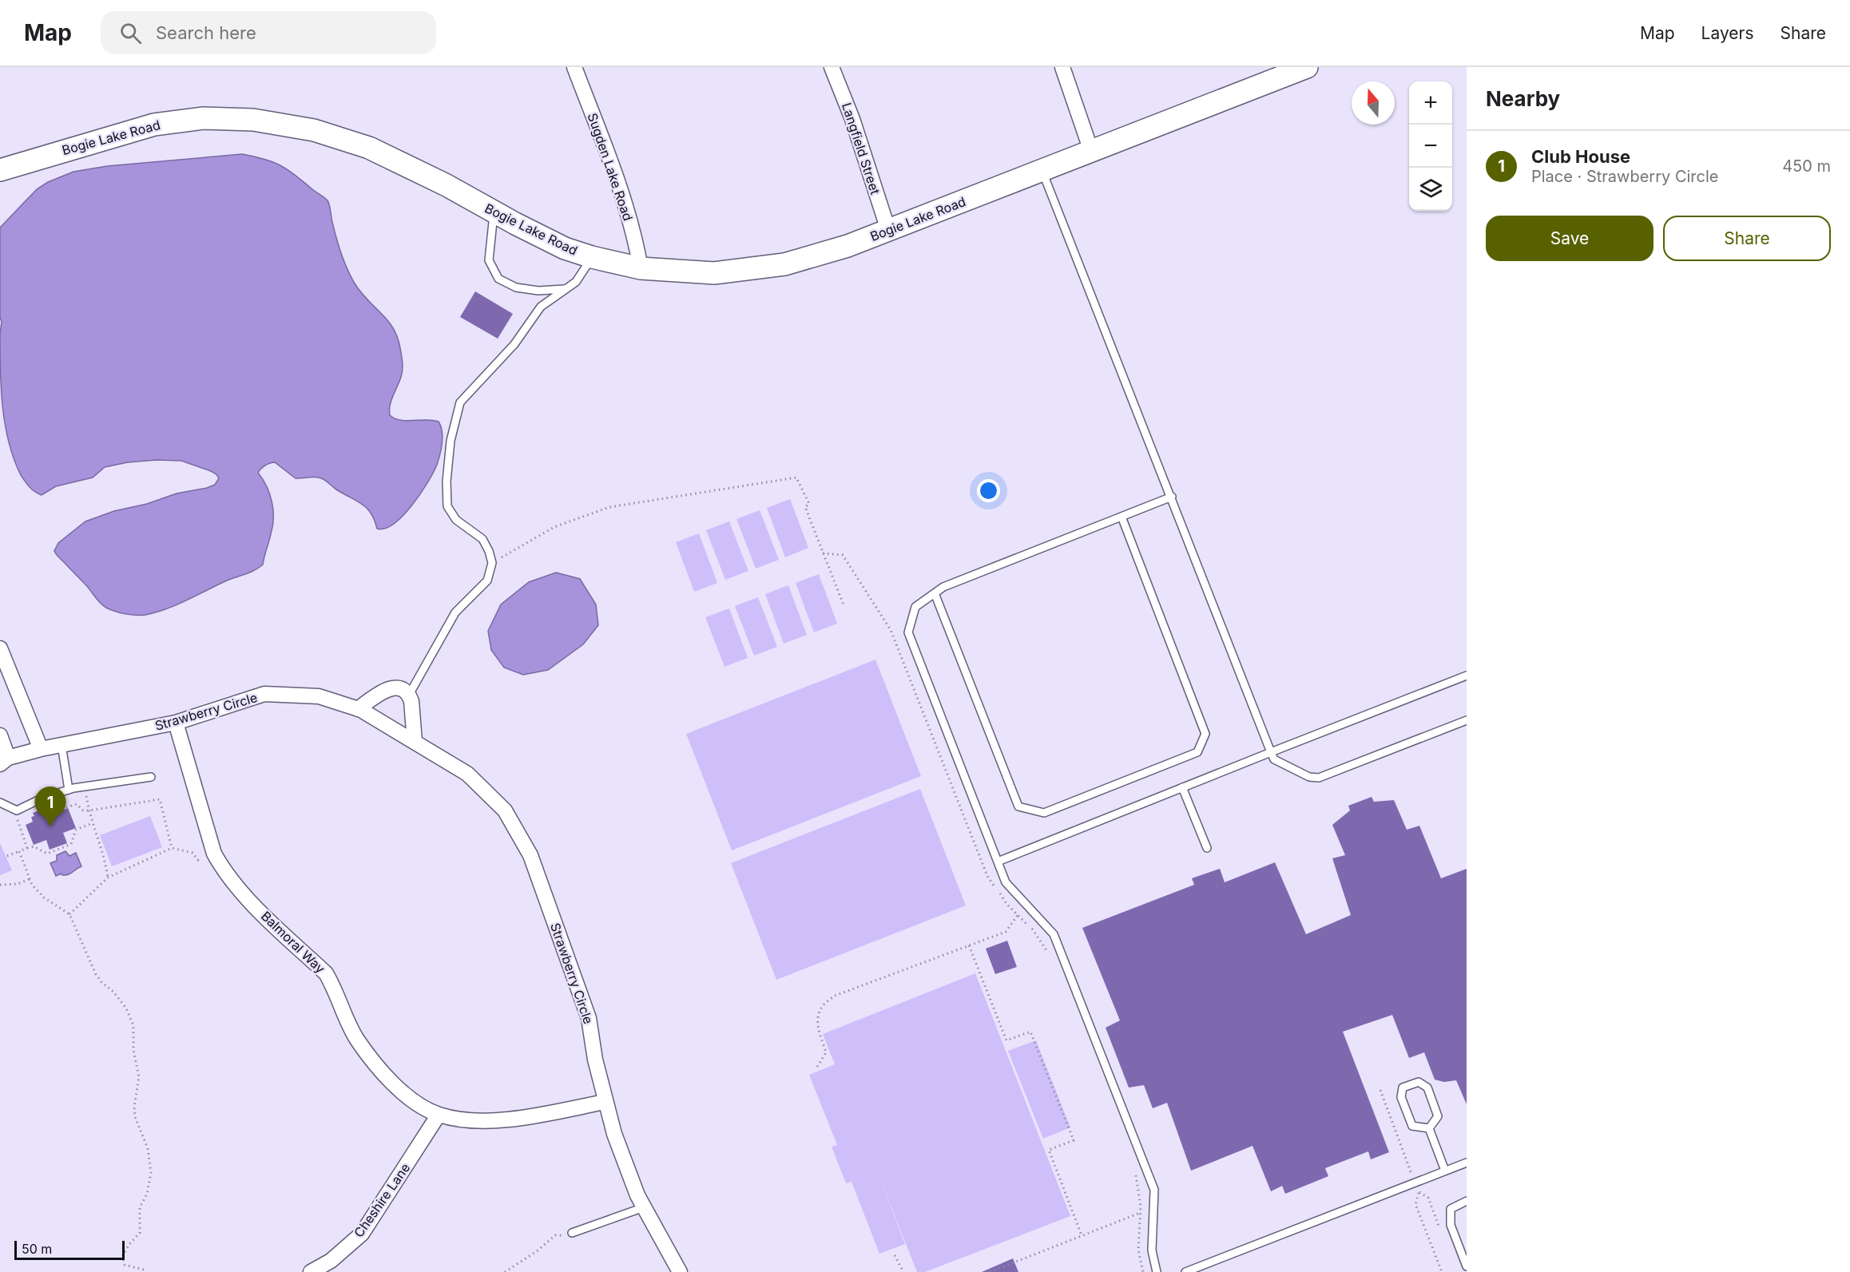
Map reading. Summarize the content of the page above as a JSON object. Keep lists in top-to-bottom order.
{
  "streets": {
    "main road": ["Bogie Lake Road"],
    "street": [
      "Langfield Street",
      "Sugden Lake Road",
      "Strawberry Circle",
      "Balmoral Way",
      "Cheshire Lane"
    ]
  },
  "crossings": [
    ["Bogie Lake Road", "Langfield Street"],
    ["Bogie Lake Road", "Sugden Lake Road"],
    ["Strawberry Circle", "Balmoral Way"],
    ["Balmoral Way", "Cheshire Lane"]
  ],
  "scale_bar": "50 m",
  "north": "top",
  "page": {
    "header": "Map",
    "search": "Search here",
    "nav": ["Map", "Layers", "Share"],
    "heading": "Nearby",
    "map_buttons": ["+", "−"],
    "list": [
      {
        "mark": "1",
        "name": "Club House",
        "note": "Place · Strawberry Circle",
        "value": "450 m"
      }
    ],
    "buttons": ["Save", "Share"],
    "pins": "1",
    "scale": "50 m"
  }
}
